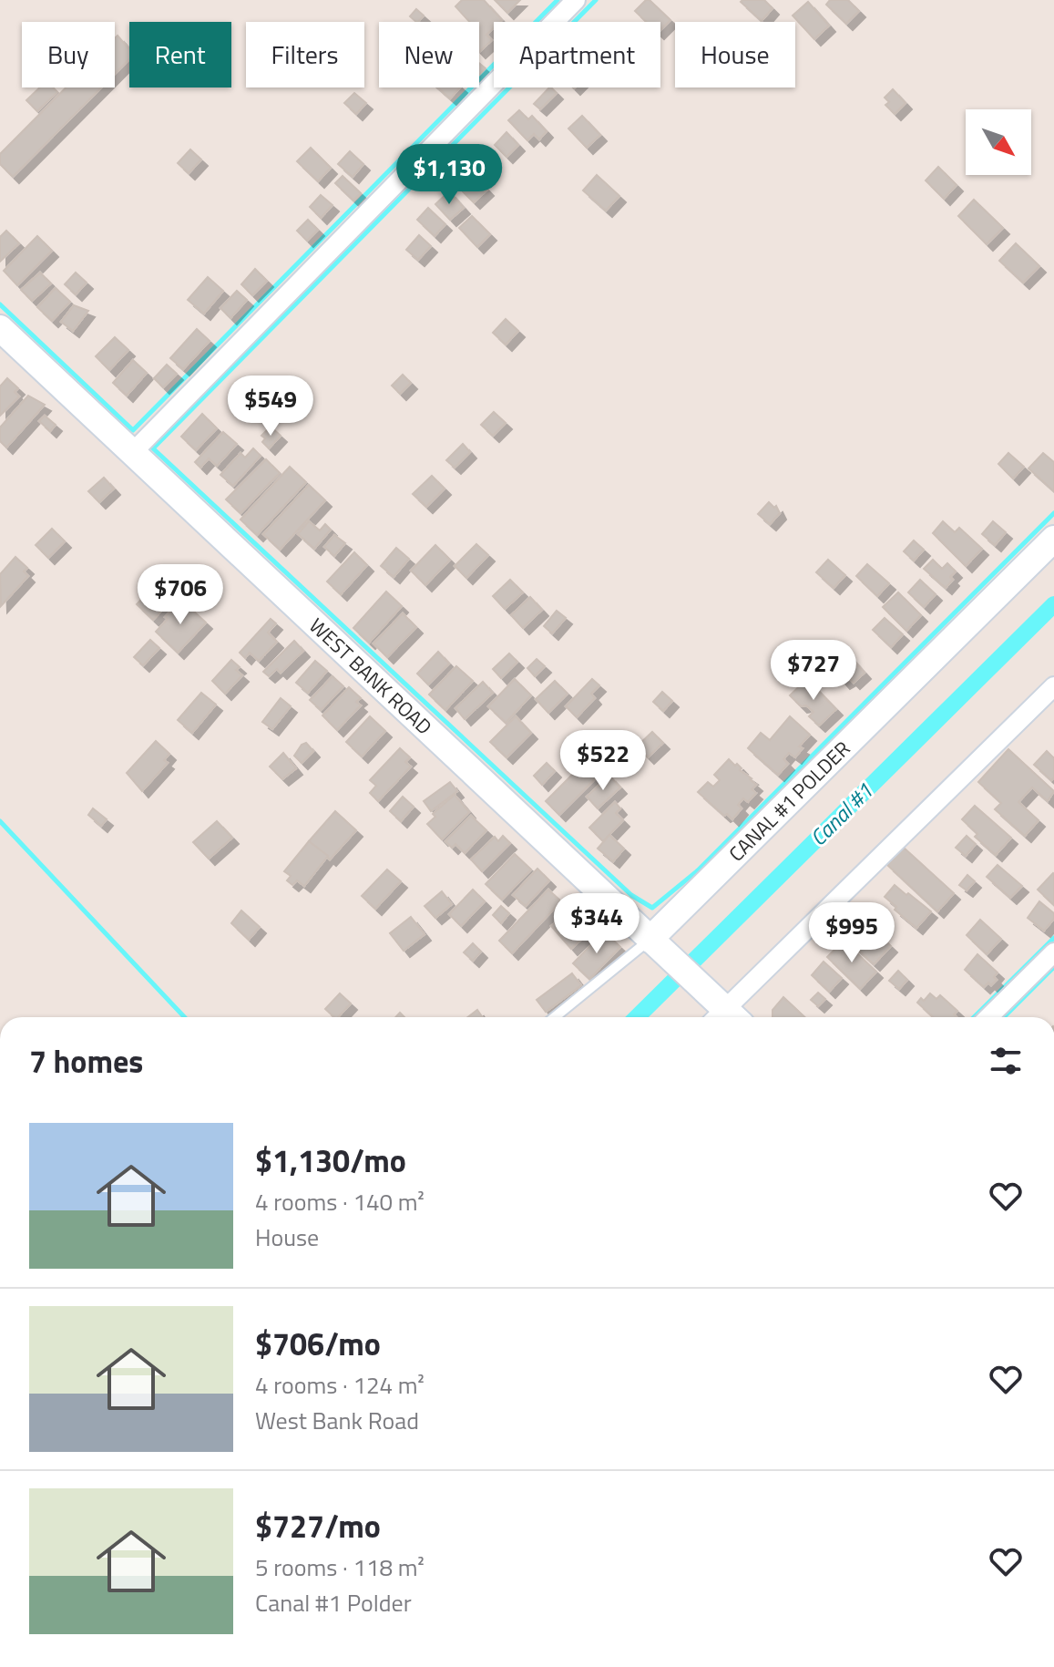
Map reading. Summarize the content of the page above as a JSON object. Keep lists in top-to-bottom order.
{
  "streets": {
    "street": ["WEST BANK ROAD", "CANAL #1 POLDER"]
  },
  "crossings": [
    ["WEST BANK ROAD", "CANAL #1 POLDER"]
  ],
  "water": ["Canal #1"],
  "north": "bottom right",
  "page": {
    "chip": [
      "Buy",
      "Rent",
      "Filters",
      "New",
      "Apartment",
      "House"
    ],
    "price": [
      "$1,130",
      "$549",
      "$706",
      "$727",
      "$522",
      "$344",
      "$995"
    ],
    "heading": "7 homes",
    "list": [
      {
        "name": "$1,130/mo",
        "note": "4 rooms · 140 m² · House"
      },
      {
        "name": "$706/mo",
        "note": "4 rooms · 124 m² · West Bank Road"
      },
      {
        "name": "$727/mo",
        "note": "5 rooms · 118 m² · Canal #1 Polder"
      }
    ]
  }
}
